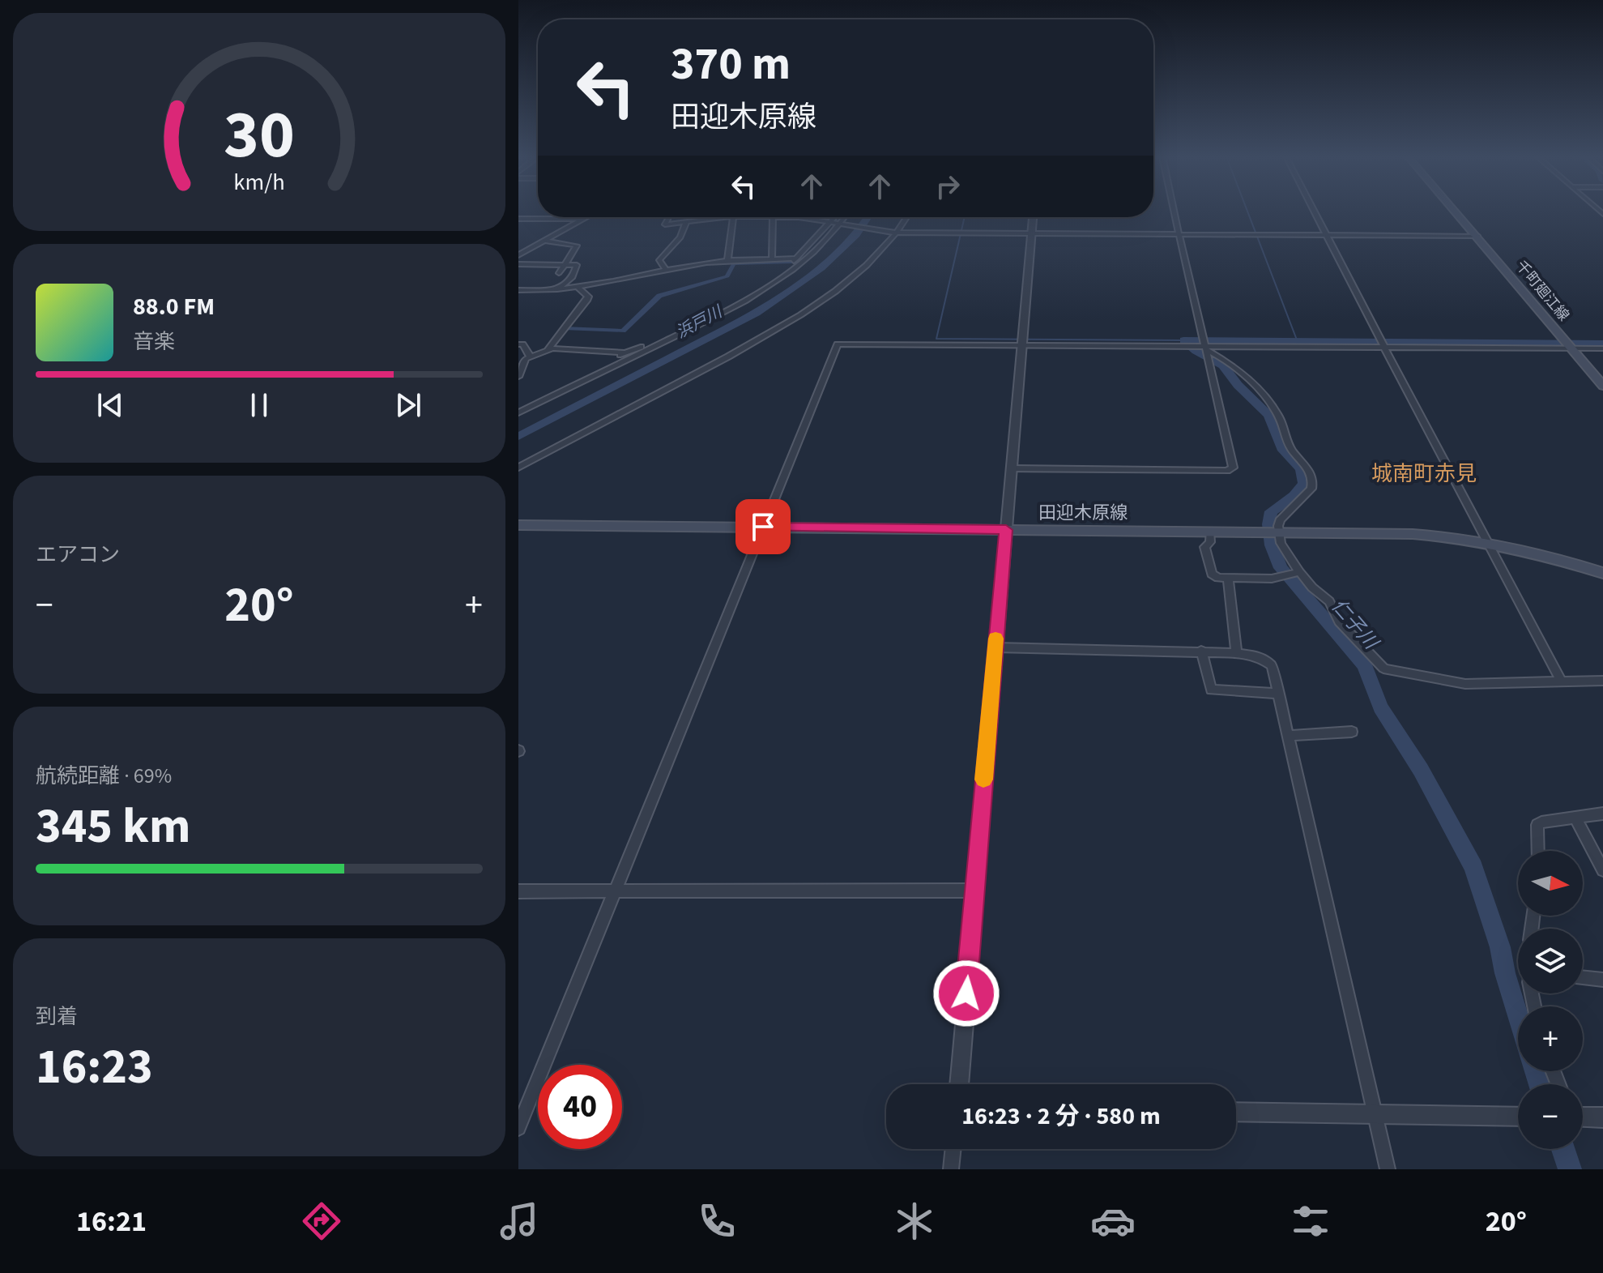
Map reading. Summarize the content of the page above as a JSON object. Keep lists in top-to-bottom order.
{
  "streets": {
    "main road": ["千町廻江線", "田迎木原線"]
  },
  "districts": ["城南町赤見"],
  "water": ["浜戸川", "仁子川"],
  "north": "right",
  "page": {
    "turn": ["370 m", "田迎木原線"],
    "song": ["88.0 FM", "音楽"],
    "tile": [
      "エアコン",
      ["航続距離 · 69%", "345 km"],
      ["到着", "16:23"]
    ],
    "heat": ["−", "20°", "+"],
    "map_buttons": ["+", "−"],
    "limit": "40",
    "trip": "16:23 · 2 分 · 580 m",
    "tabs": ["16:21", "20°"],
    "gauge": ["30", "km/h"]
  }
}
